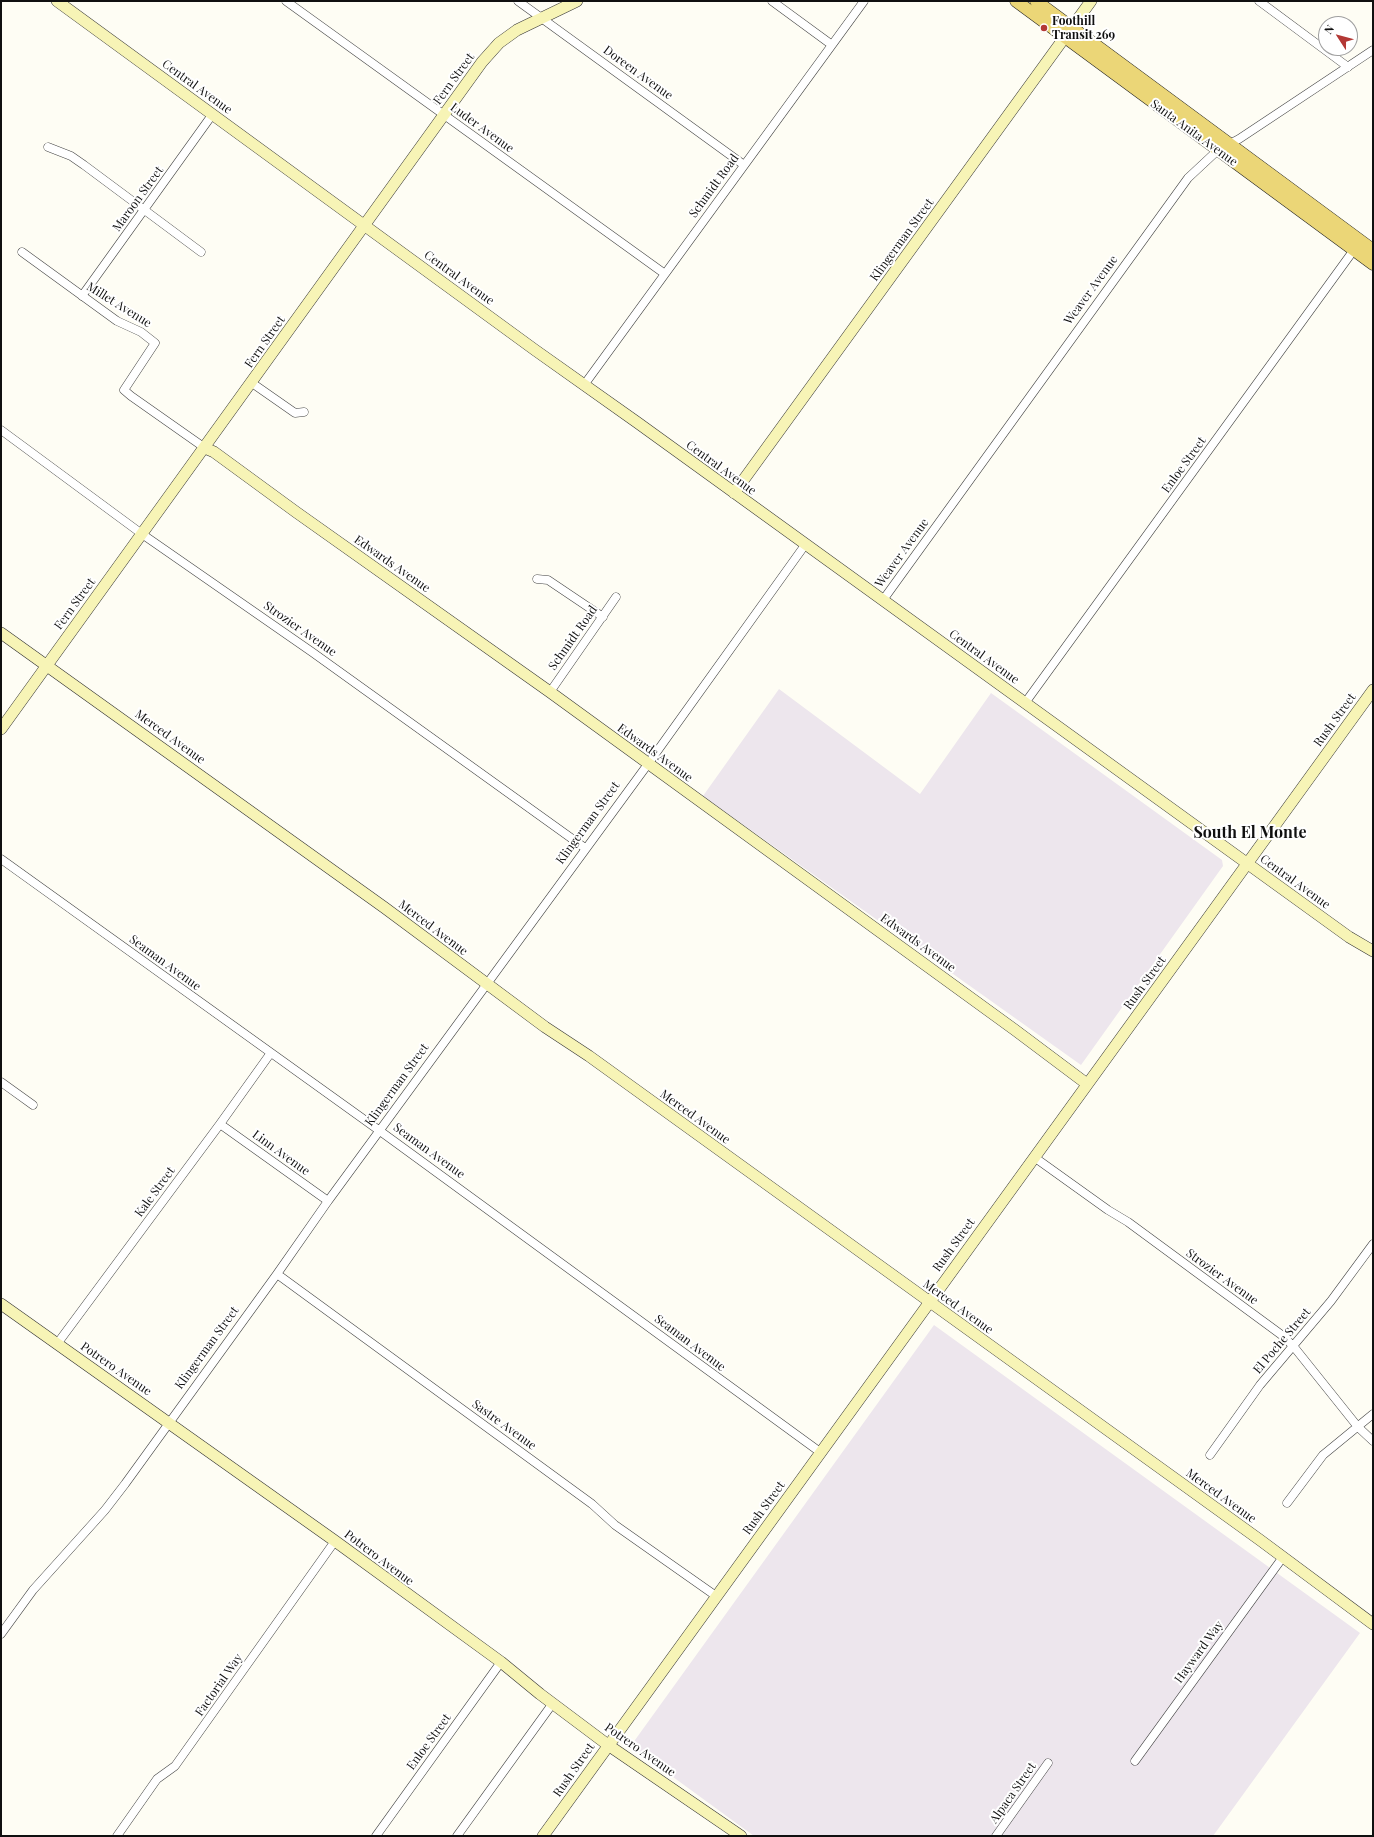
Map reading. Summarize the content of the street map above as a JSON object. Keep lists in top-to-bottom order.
{
  "streets": {
    "main road": ["Santa Anita Avenue"],
    "street": [
      "Doreen Avenue",
      "Fern Street",
      "Central Avenue",
      "Luder Avenue",
      "Schmidt Road",
      "Maroon Street",
      "Klingerman Street",
      "Weaver Avenue",
      "Millet Avenue",
      "Enloe Street",
      "Edwards Avenue",
      "Strozier Avenue",
      "Rush Street",
      "Merced Avenue",
      "Seaman Avenue",
      "Linn Avenue",
      "Kale Street",
      "El Poche Street",
      "Potrero Avenue",
      "Sastre Avenue",
      "Hayward Way",
      "Factorial Way",
      "Alpaca Street"
    ]
  },
  "crossings": [
    ["Doreen Avenue", "Fern Street"],
    ["Doreen Avenue", "Schmidt Road"],
    ["Fern Street", "Central Avenue"],
    ["Fern Street", "Luder Avenue"],
    ["Fern Street", "Millet Avenue"],
    ["Fern Street", "Edwards Avenue"],
    ["Fern Street", "Strozier Avenue"],
    ["Fern Street", "Merced Avenue"],
    ["Central Avenue", "Schmidt Road"],
    ["Central Avenue", "Maroon Street"],
    ["Central Avenue", "Klingerman Street"],
    ["Central Avenue", "Weaver Avenue"],
    ["Central Avenue", "Enloe Street"],
    ["Central Avenue", "Rush Street"],
    ["Luder Avenue", "Schmidt Road"],
    ["Santa Anita Avenue", "Klingerman Street"],
    ["Santa Anita Avenue", "Weaver Avenue"],
    ["Santa Anita Avenue", "Enloe Street"],
    ["Schmidt Road", "Edwards Avenue"],
    ["Maroon Street", "Millet Avenue"],
    ["Klingerman Street", "Edwards Avenue"],
    ["Klingerman Street", "Strozier Avenue"],
    ["Klingerman Street", "Merced Avenue"],
    ["Klingerman Street", "Seaman Avenue"],
    ["Klingerman Street", "Linn Avenue"],
    ["Klingerman Street", "Potrero Avenue"],
    ["Klingerman Street", "Sastre Avenue"],
    ["Millet Avenue", "Edwards Avenue"],
    ["Enloe Street", "Potrero Avenue"],
    ["Edwards Avenue", "Rush Street"],
    ["Strozier Avenue", "Rush Street"],
    ["Strozier Avenue", "El Poche Street"],
    ["Rush Street", "Merced Avenue"],
    ["Rush Street", "Seaman Avenue"],
    ["Rush Street", "Potrero Avenue"],
    ["Rush Street", "Sastre Avenue"],
    ["Merced Avenue", "Hayward Way"],
    ["Seaman Avenue", "Kale Street"],
    ["Linn Avenue", "Kale Street"],
    ["Kale Street", "Potrero Avenue"],
    ["Potrero Avenue", "Factorial Way"]
  ],
  "districts": ["South El Monte"],
  "places": ["Foothill Transit 269"],
  "north": "top left"
}
